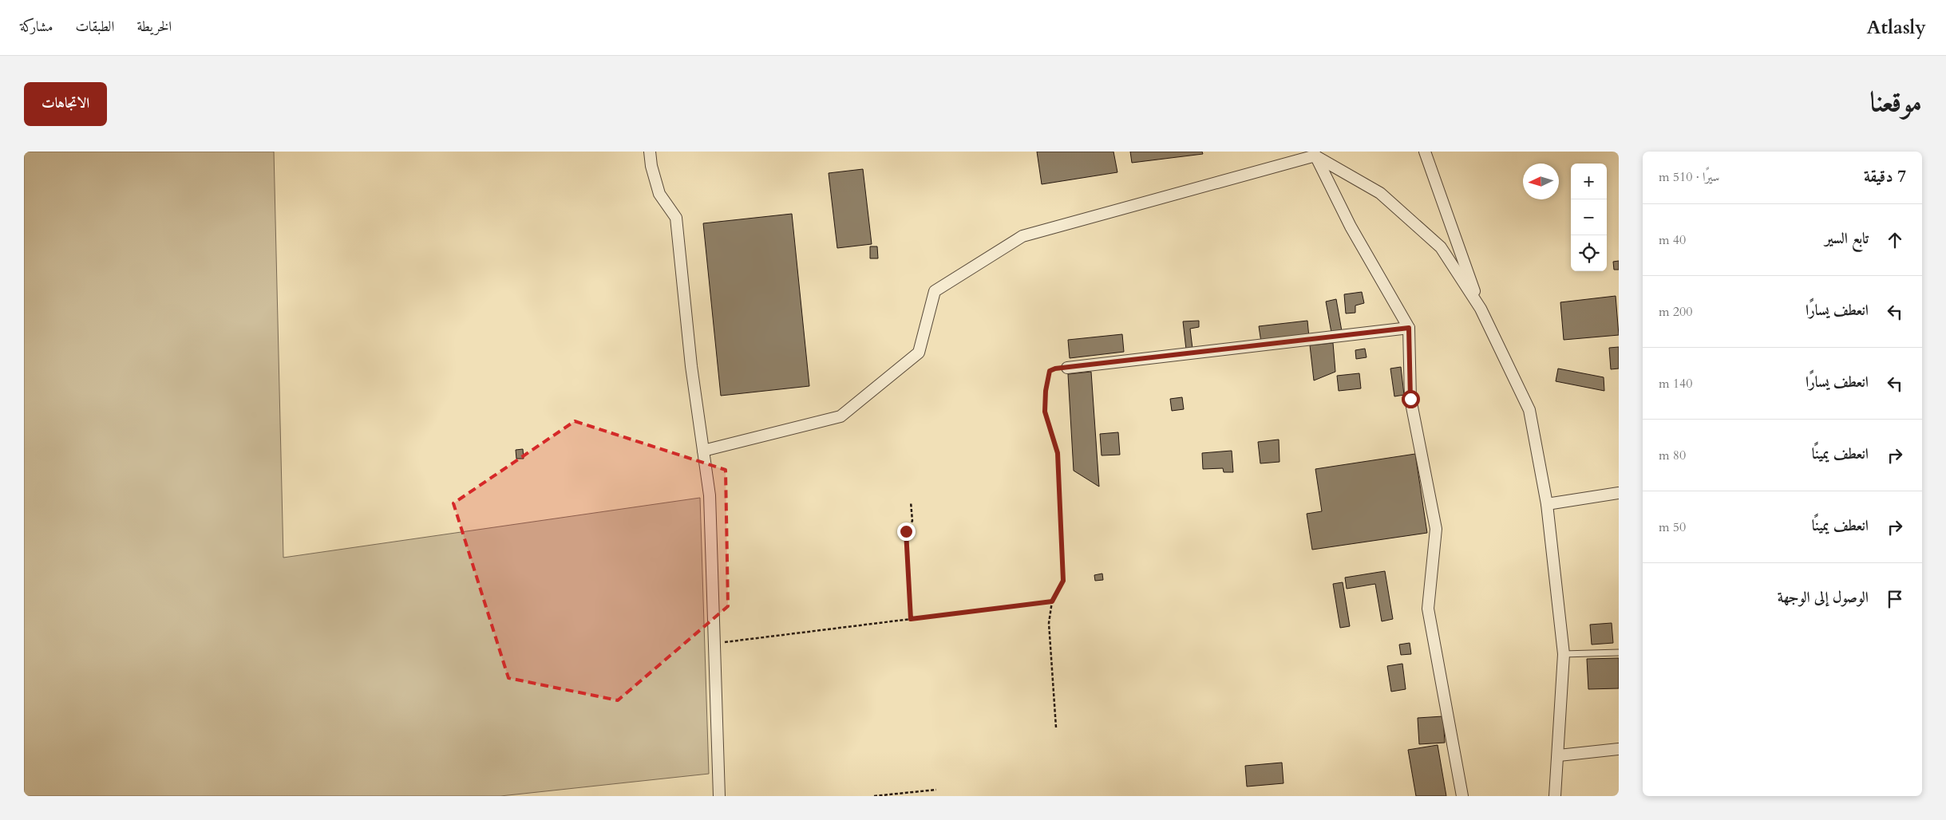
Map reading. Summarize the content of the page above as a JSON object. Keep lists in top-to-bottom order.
{
  "north": "left",
  "page": {
    "header": "Atlasly",
    "nav": ["الخريطة", "الطبقات", "مشاركة"],
    "title": "موقعنا",
    "buttons": "الاتجاهات",
    "heading": ["7 دقيقة", "سيرًا · 510 m"],
    "map_buttons": ["+", "−"],
    "list": [
      ["تابع السير", "40 m"],
      ["انعطف يسارًا", "200 m"],
      ["انعطف يسارًا", "140 m"],
      ["انعطف يمينًا", "80 m"],
      ["انعطف يمينًا", "50 m"],
      "الوصول إلى الوجهة"
    ]
  }
}
